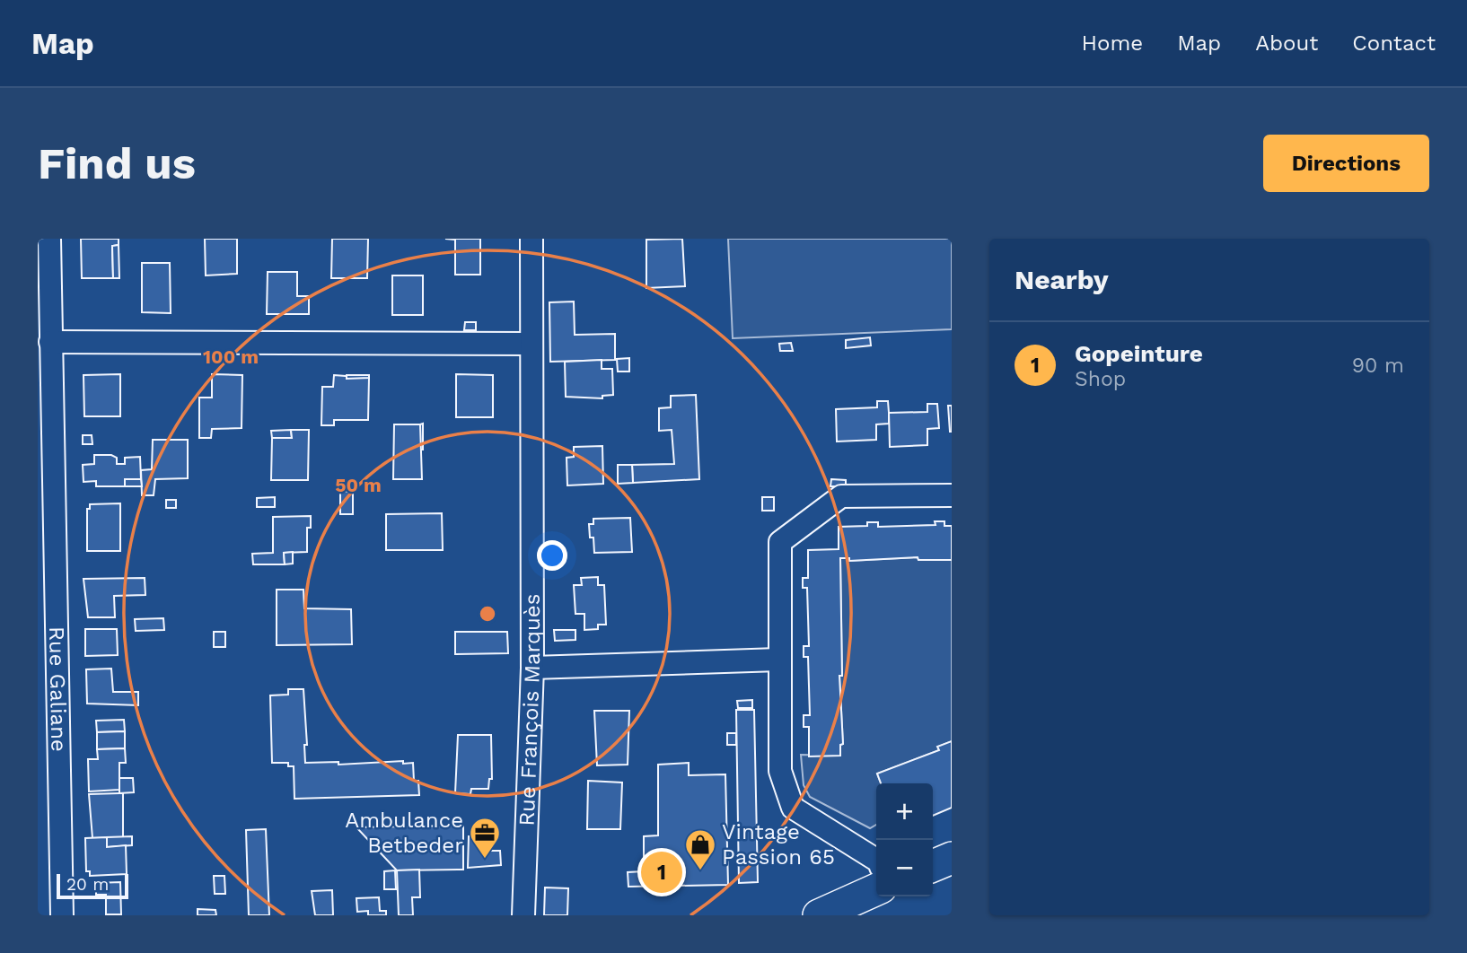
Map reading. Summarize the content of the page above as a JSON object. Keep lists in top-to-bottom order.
{
  "streets": {
    "street": ["Rue Galiane", "Rue François Marquès"]
  },
  "places": {
    "office": ["Ambulance Betbeder"],
    "shop": ["Vintage Passion 65"]
  },
  "scale_bar": "20 m",
  "page": {
    "header": "Map",
    "nav": [
      "Home",
      "Map",
      "About",
      "Contact"
    ],
    "buttons": "Directions",
    "title": "Find us",
    "heading": "Nearby",
    "list": [
      {
        "mark": "1",
        "name": "Gopeinture",
        "note": "Shop",
        "value": "90 m"
      }
    ],
    "map_buttons": ["+", "−"],
    "pins": "1",
    "scale": "20 m"
  },
  "rings": ["100 m", "50 m"]
}
